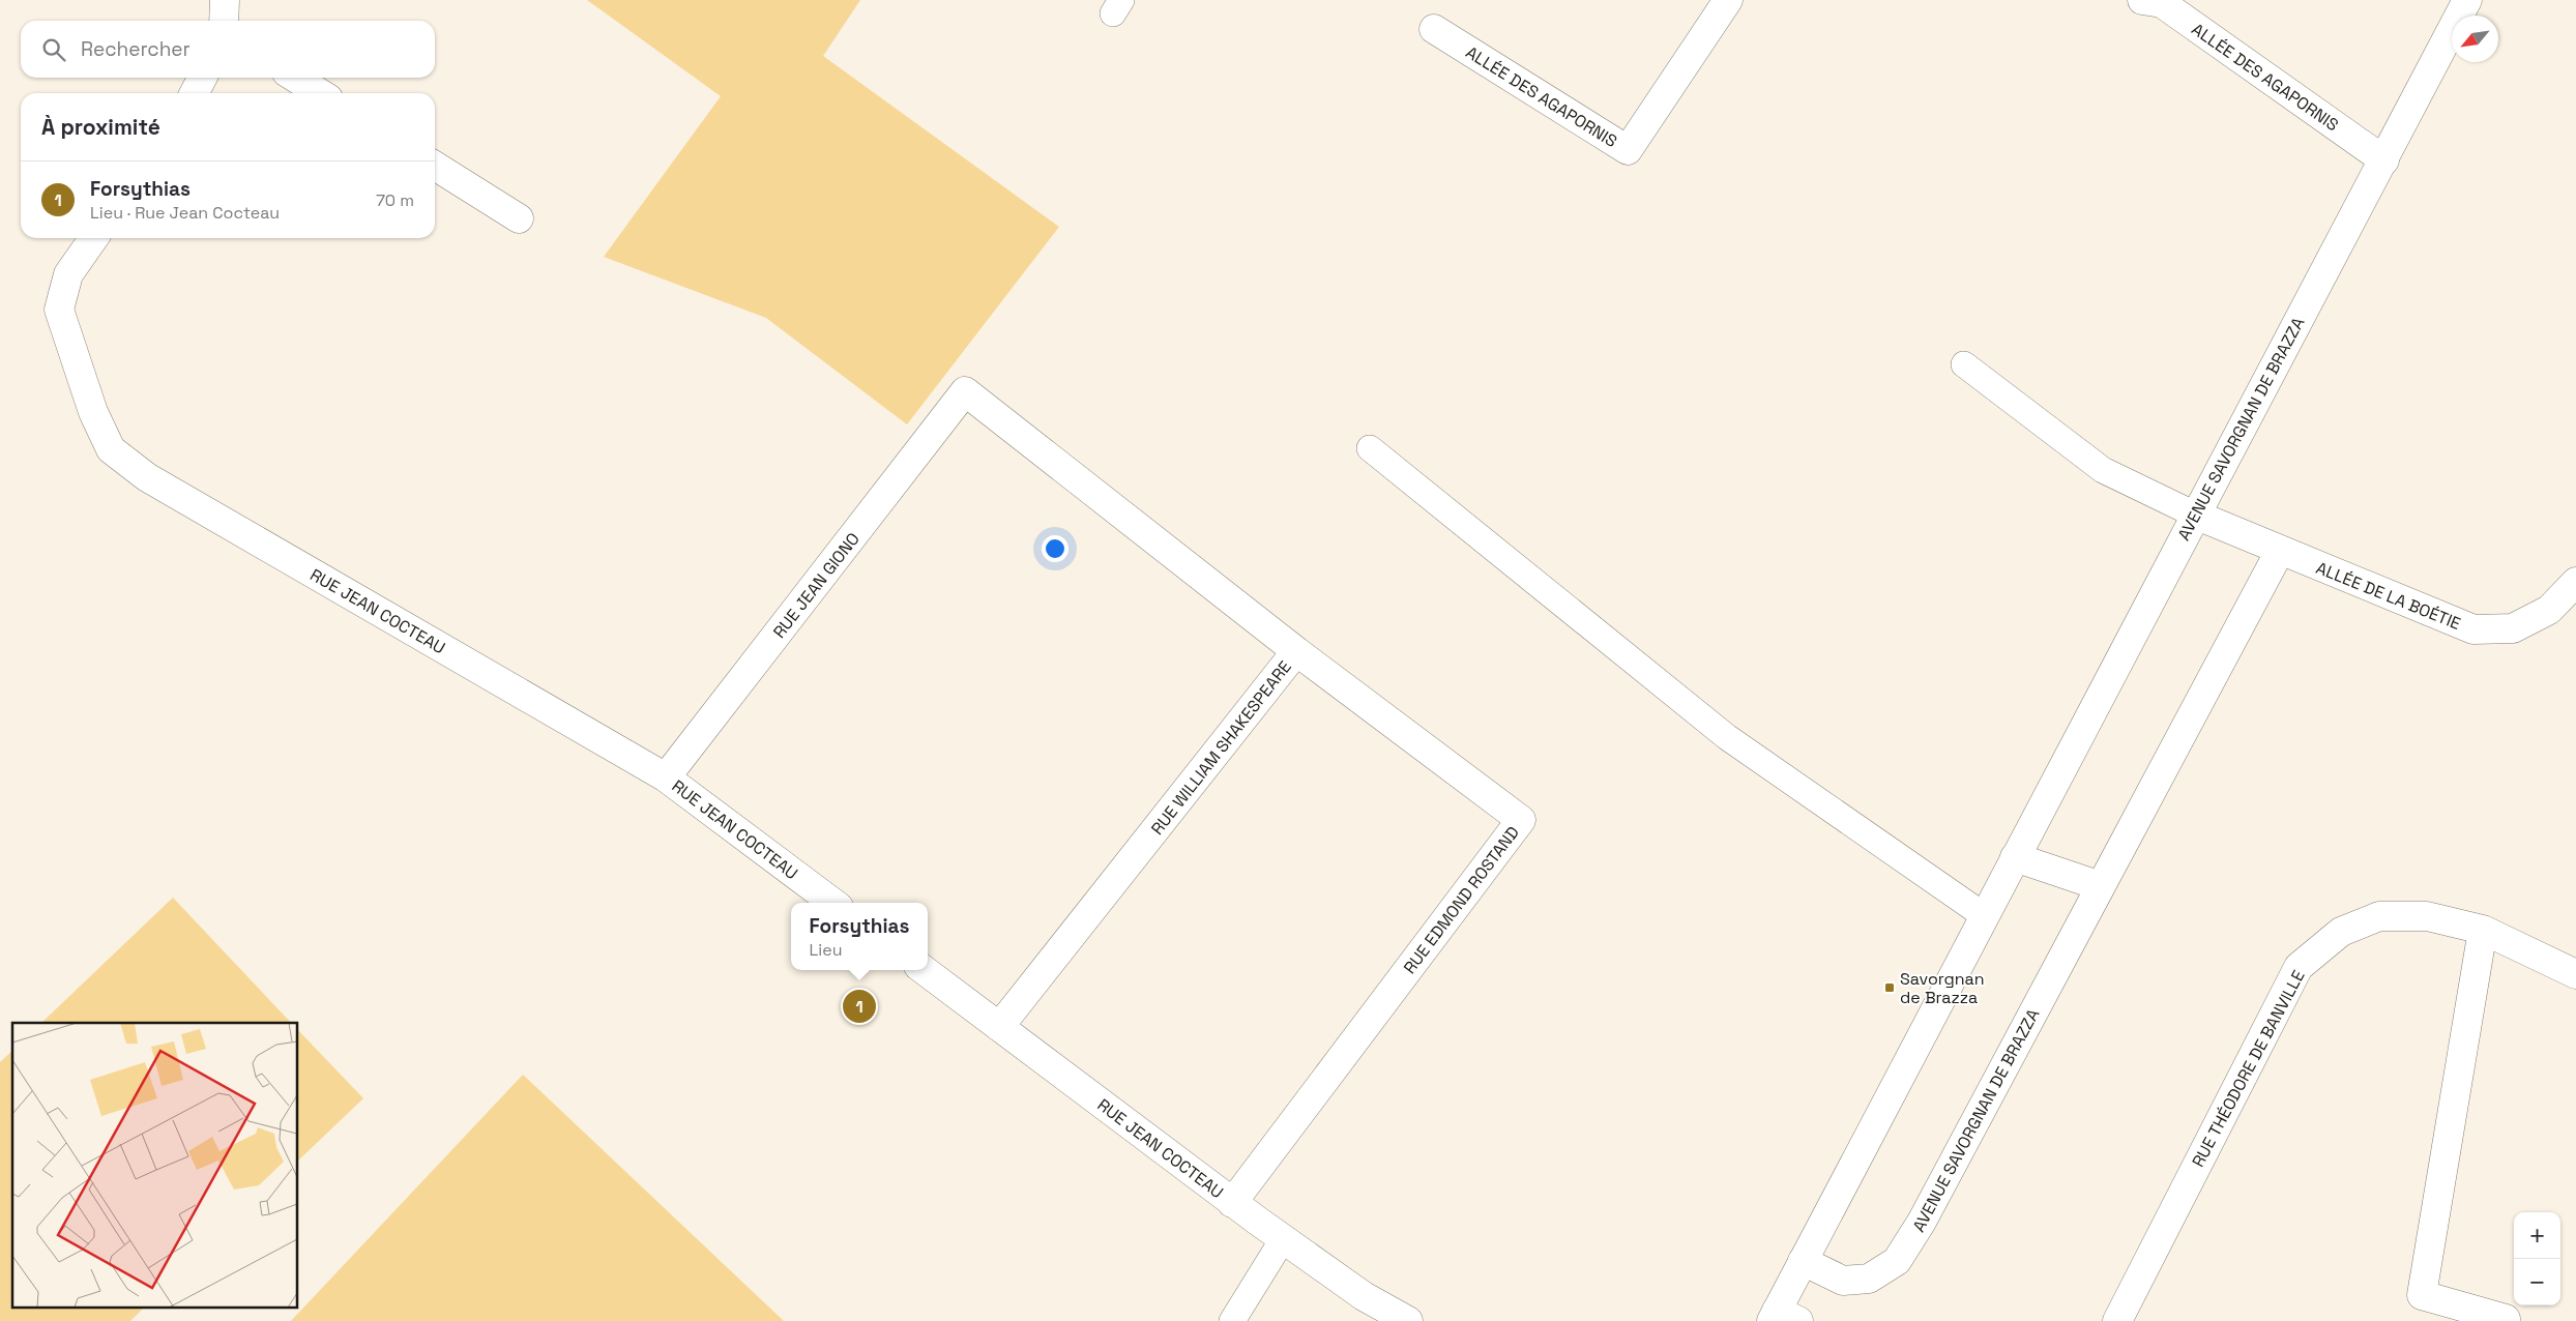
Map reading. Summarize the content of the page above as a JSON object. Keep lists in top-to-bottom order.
{
  "streets": {
    "street": [
      "ALLÉE DES AGAPORNIS",
      "AVENUE SAVORGNAN DE BRAZZA",
      "RUE JEAN GIONO",
      "ALLÉE DE LA BOÉTIE",
      "RUE JEAN COCTEAU",
      "RUE WILLIAM SHAKESPEARE",
      "RUE EDMOND ROSTAND",
      "RUE THÉODORE DE BANVILLE"
    ]
  },
  "crossings": [
    ["ALLÉE DES AGAPORNIS", "AVENUE SAVORGNAN DE BRAZZA"],
    ["AVENUE SAVORGNAN DE BRAZZA", "ALLÉE DE LA BOÉTIE"],
    ["RUE JEAN GIONO", "RUE JEAN COCTEAU"],
    ["RUE JEAN GIONO", "RUE WILLIAM SHAKESPEARE"],
    ["RUE JEAN COCTEAU", "RUE WILLIAM SHAKESPEARE"],
    ["RUE JEAN COCTEAU", "RUE EDMOND ROSTAND"],
    ["RUE WILLIAM SHAKESPEARE", "RUE EDMOND ROSTAND"]
  ],
  "places": {
    "transit": ["Savorgnan de Brazza"]
  },
  "north": "bottom left",
  "page": {
    "search": "Rechercher",
    "heading": "À proximité",
    "list": [
      {
        "mark": "1",
        "name": "Forsythias",
        "note": "Lieu · Rue Jean Cocteau",
        "value": "70 m"
      }
    ],
    "popup": ["Forsythias", "Lieu"],
    "pins": "1",
    "map_buttons": ["+", "−"]
  }
}
